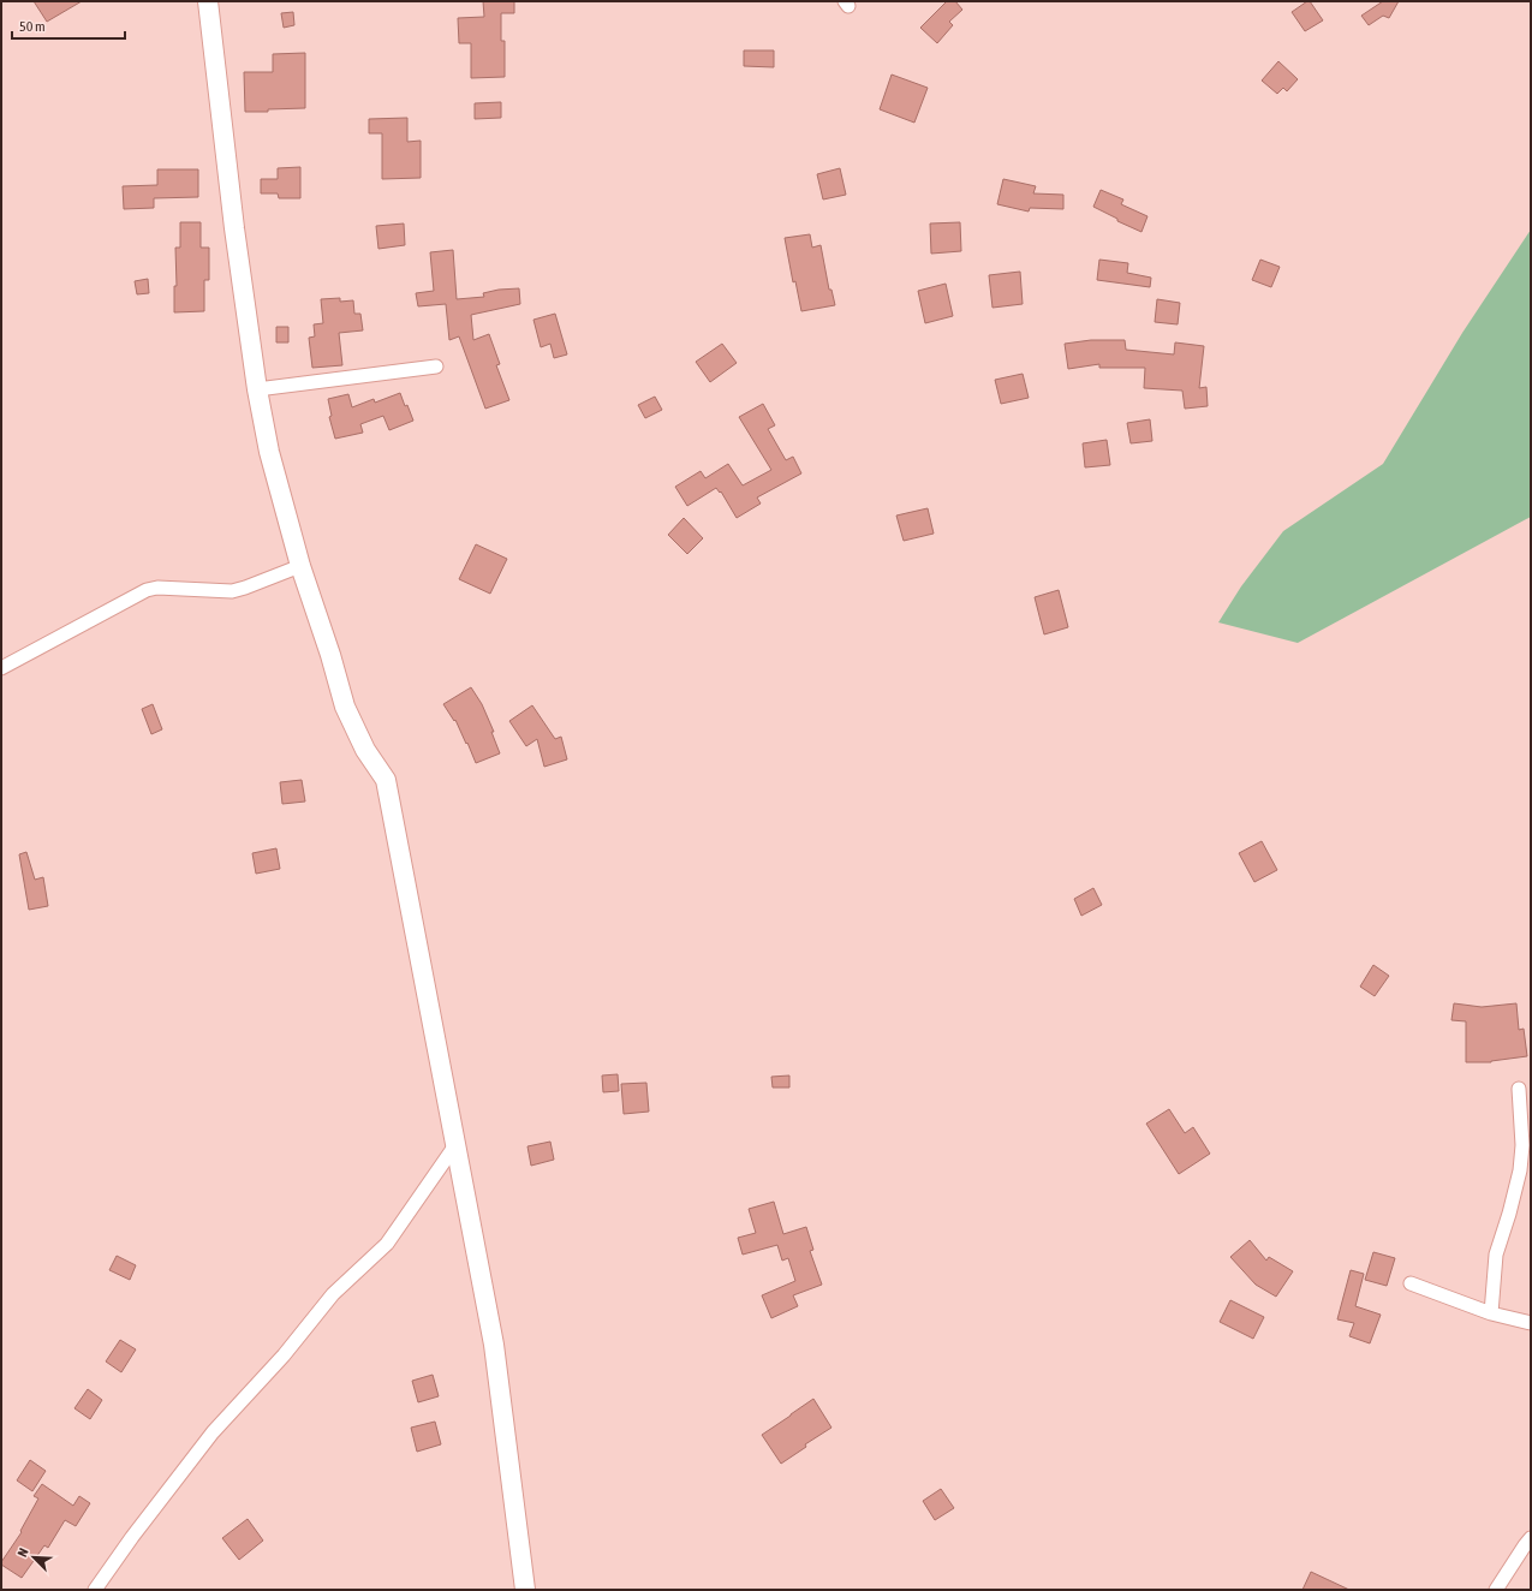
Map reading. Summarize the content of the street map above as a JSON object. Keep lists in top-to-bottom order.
{
  "scale_bar": "50 m",
  "north": "top left"
}
